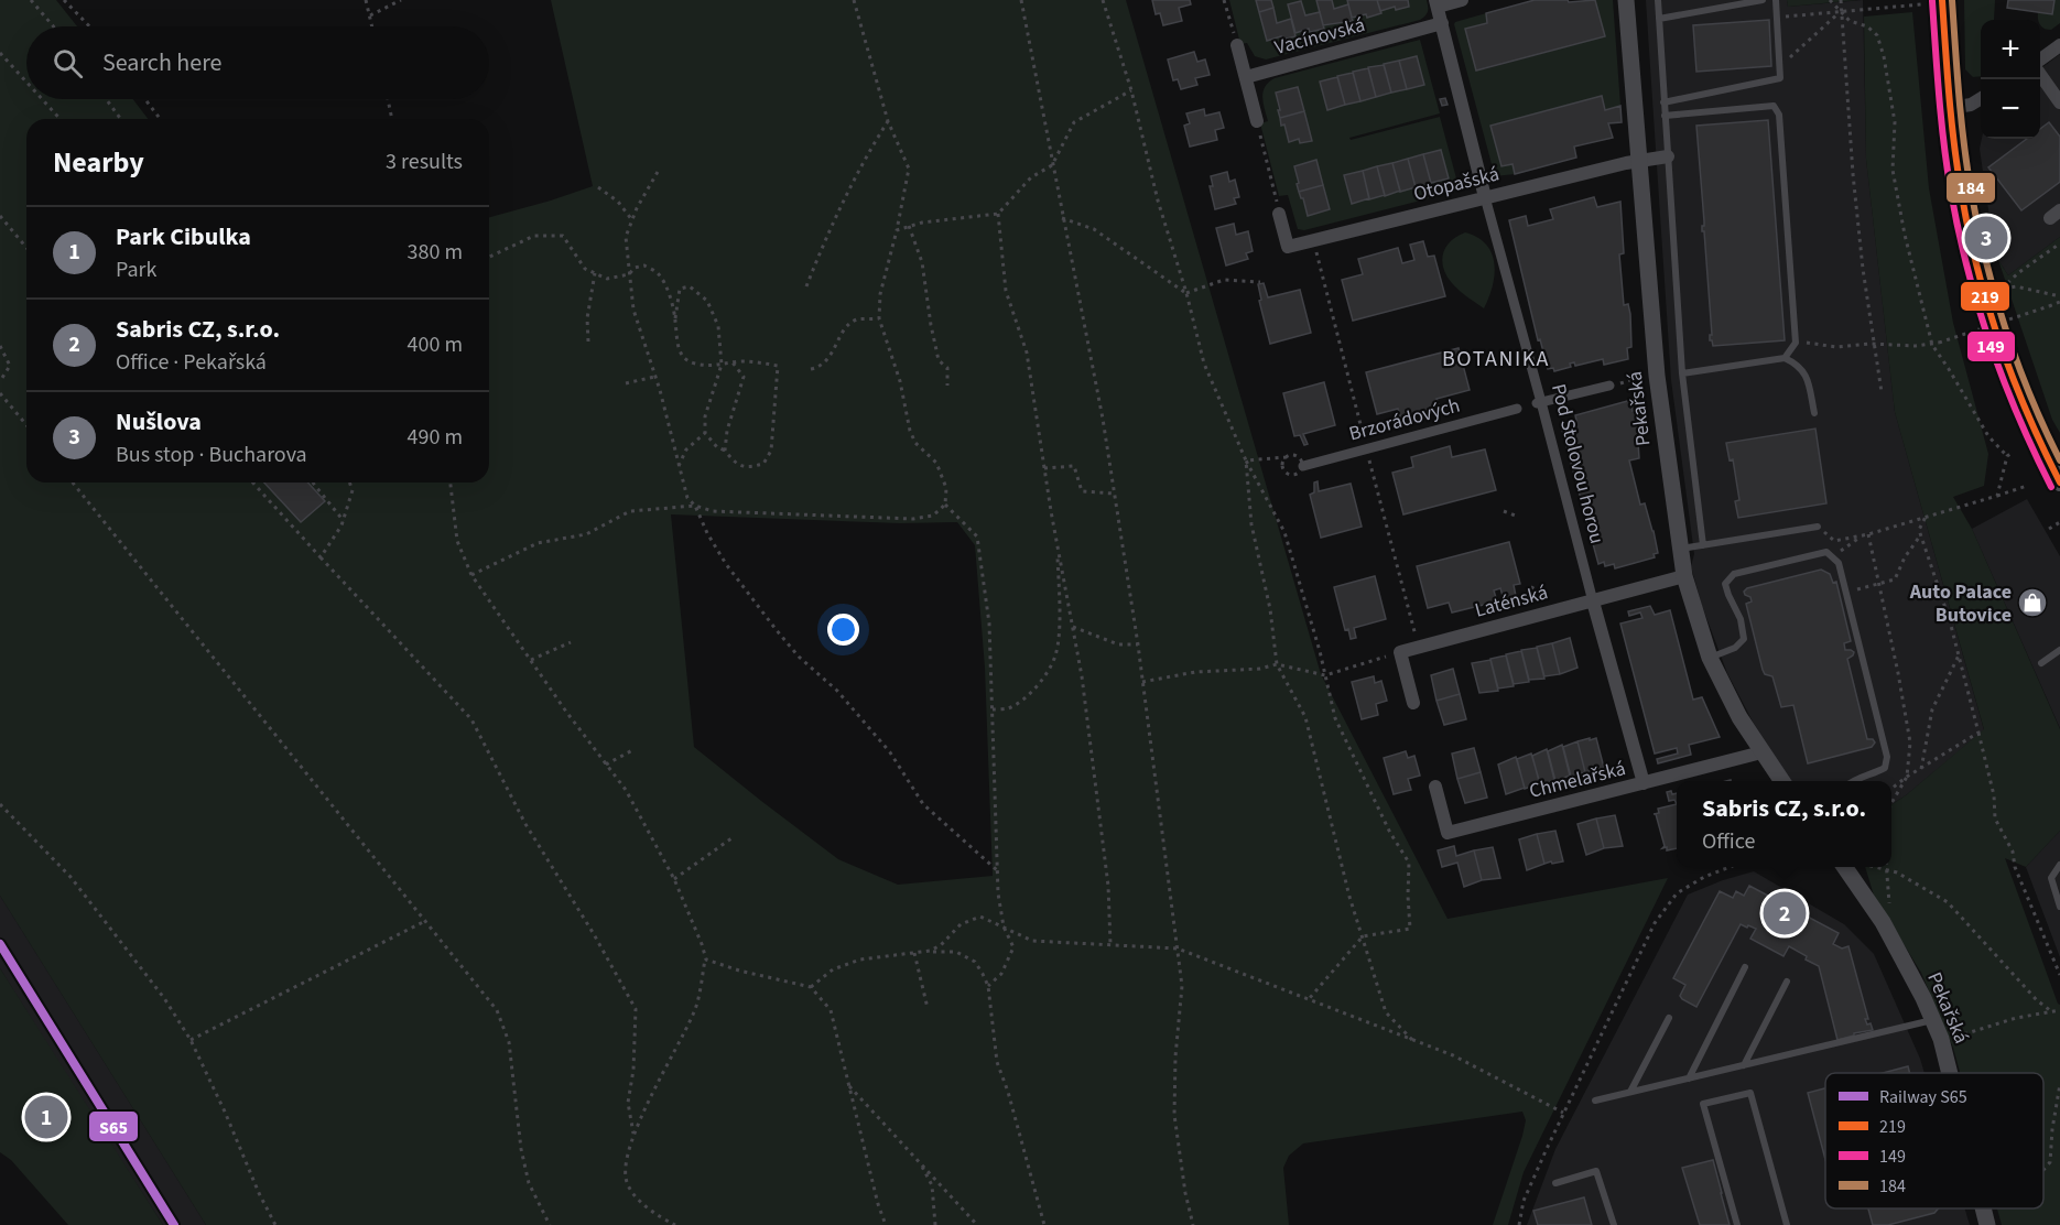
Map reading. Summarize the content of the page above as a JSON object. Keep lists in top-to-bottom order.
{
  "streets": {
    "street": [
      "Vacínovská",
      "Otopašská",
      "Pekařská",
      "Brzorádových",
      "Pod Stolovou horou",
      "Laténská",
      "Chmelařská"
    ]
  },
  "crossings": [
    ["Vacínovská", "Pod Stolovou horou"],
    ["Otopašská", "Pekařská"],
    ["Otopašská", "Pod Stolovou horou"],
    ["Pekařská", "Laténská"],
    ["Pekařská", "Chmelařská"],
    ["Pod Stolovou horou", "Laténská"],
    ["Pod Stolovou horou", "Chmelařská"]
  ],
  "districts": ["BOTANIKA"],
  "places": {
    "shop": ["Auto Palace Butovice"]
  },
  "lines": [
    "transit line 219",
    "transit line 184",
    "transit line 149",
    "rail line S65"
  ],
  "legend": [
    "Railway S65",
    "219",
    "149",
    "184"
  ],
  "page": {
    "map_buttons": ["+", "−"],
    "search": "Search here",
    "heading": ["Nearby", "3 results"],
    "list": [
      {
        "mark": "1",
        "name": "Park Cibulka",
        "note": "Park",
        "value": "380 m"
      },
      {
        "mark": "2",
        "name": "Sabris CZ, s.r.o.",
        "note": "Office · Pekařská",
        "value": "400 m"
      },
      {
        "mark": "3",
        "name": "Nušlova",
        "note": "Bus stop · Bucharova",
        "value": "490 m"
      }
    ],
    "pins": ["3", "2", "1"],
    "popup": ["Sabris CZ, s.r.o.", "Office"]
  }
}
